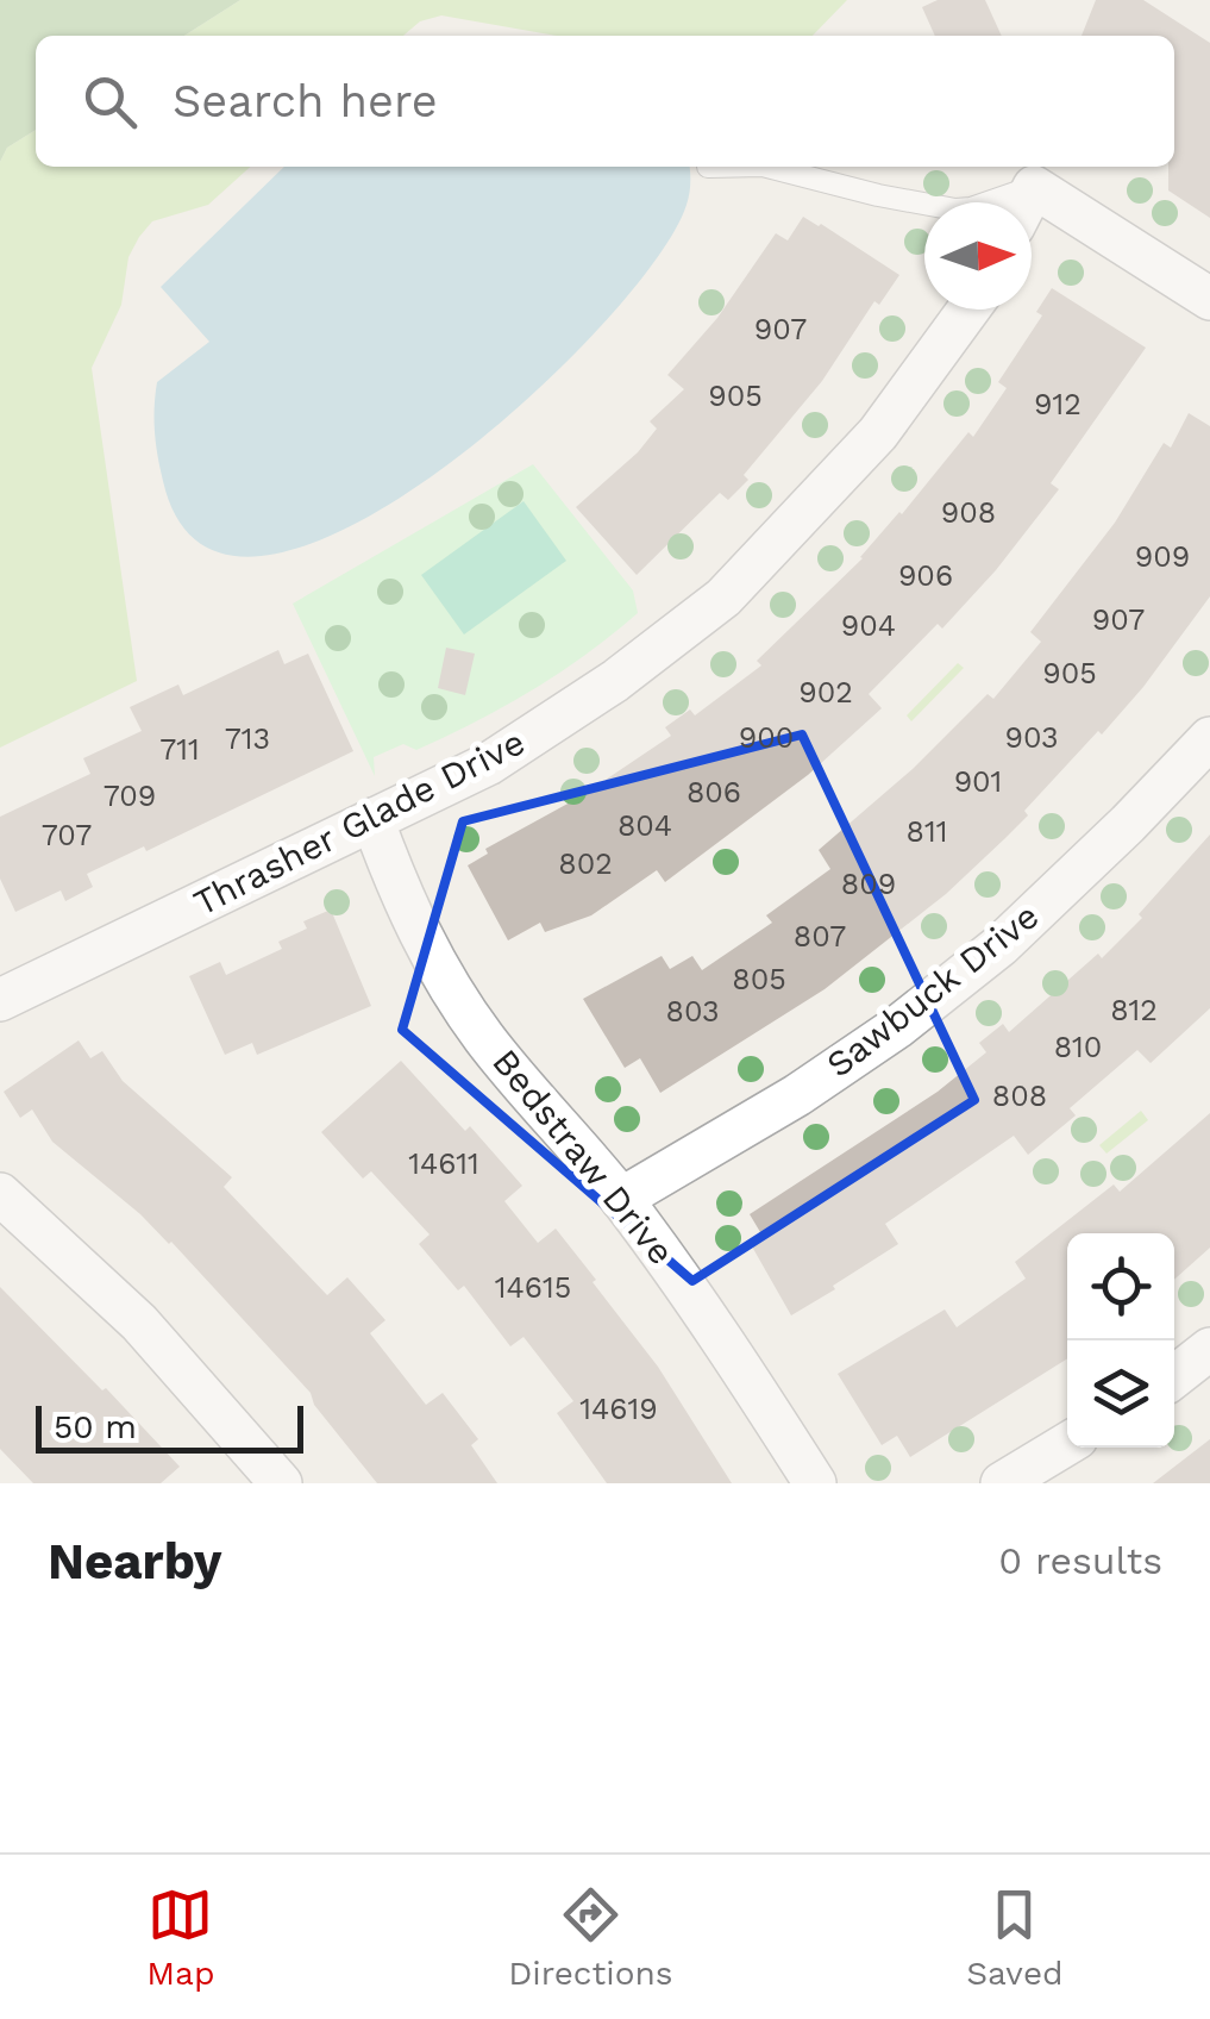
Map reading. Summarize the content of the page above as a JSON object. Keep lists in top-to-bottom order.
{
  "streets": {
    "street": ["Thrasher Glade Drive", "Sawbuck Drive", "Bedstraw Drive"]
  },
  "crossings": [
    ["Thrasher Glade Drive", "Bedstraw Drive"],
    ["Sawbuck Drive", "Bedstraw Drive"]
  ],
  "house_numbers": [
    "907",
    "905",
    "912",
    "908",
    "909",
    "906",
    "907",
    "904",
    "905",
    "902",
    "900",
    "903",
    "713",
    "711",
    "901",
    "806",
    "709",
    "804",
    "811",
    "707",
    "802",
    "809",
    "807",
    "805",
    "812",
    "803",
    "810",
    "808",
    "14611",
    "14615",
    "14619"
  ],
  "scale_bar": "50 m",
  "north": "right",
  "page": {
    "search": "Search here",
    "scale": "50 m",
    "heading": ["Nearby", "0 results"],
    "nav": ["Map", "Directions", "Saved"]
  }
}
